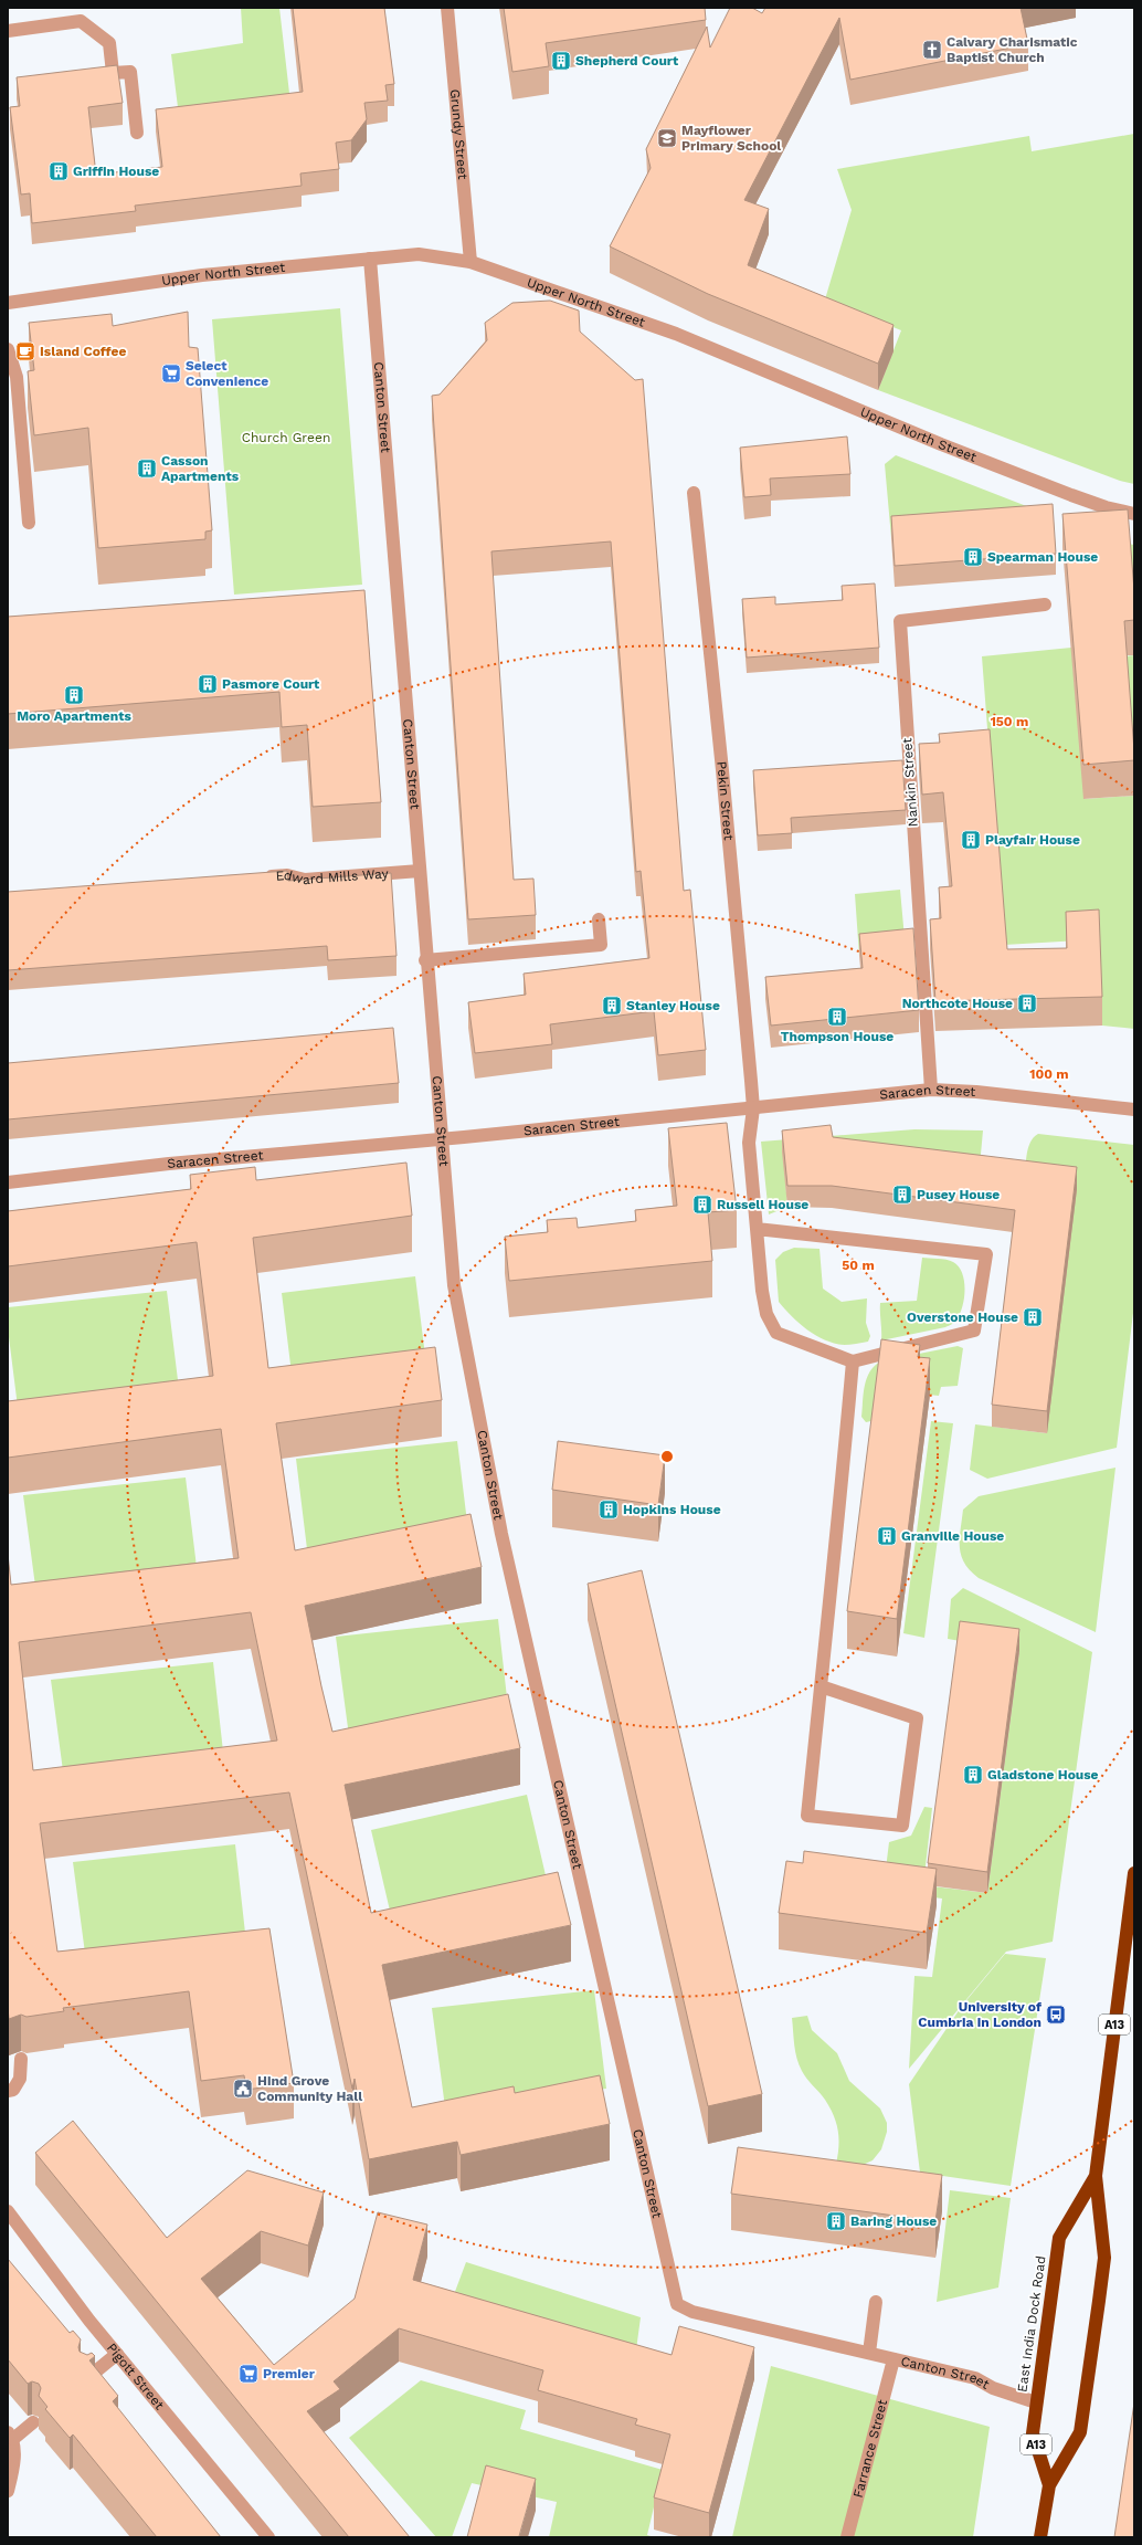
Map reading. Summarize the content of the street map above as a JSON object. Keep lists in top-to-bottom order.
{
  "streets": {
    "highway": ["A13", "East India Dock Road"],
    "street": [
      "Grundy Street",
      "Upper North Street",
      "Canton Street",
      "Nankin Street",
      "Pekin Street",
      "Edward Mills Way",
      "Saracen Street",
      "Pigott Street",
      "Farrance Street"
    ]
  },
  "crossings": [
    ["Grundy Street", "Upper North Street"],
    ["Upper North Street", "Canton Street"],
    ["Canton Street", "Edward Mills Way"],
    ["Canton Street", "Saracen Street"],
    ["Canton Street", "East India Dock Road"],
    ["Canton Street", "Farrance Street"],
    ["Nankin Street", "Saracen Street"],
    ["Pekin Street", "Saracen Street"]
  ],
  "parks": ["Church Green"],
  "places": {
    "church": ["Calvary Charismatic Baptist Church"],
    "building": [
      "Shepherd Court",
      "Griffin House",
      "Casson Apartments",
      "Spearman House",
      "Pasmore Court",
      "Moro Apartments",
      "Playfair House",
      "Northcote House",
      "Stanley House",
      "Thompson House",
      "Pusey House",
      "Russell House",
      "Overstone House",
      "Hopkins House",
      "Granville House",
      "Gladstone House",
      "Baring House"
    ],
    "school or university": ["Mayflower Primary School"],
    "cafe": ["Island Coffee"],
    "supermarket": ["Select Convenience", "Premier"],
    "bus stop": ["University of Cumbria in London"],
    "public building": ["Hind Grove Community Hall"]
  },
  "rings": ["150 m", "100 m", "50 m"]
}
